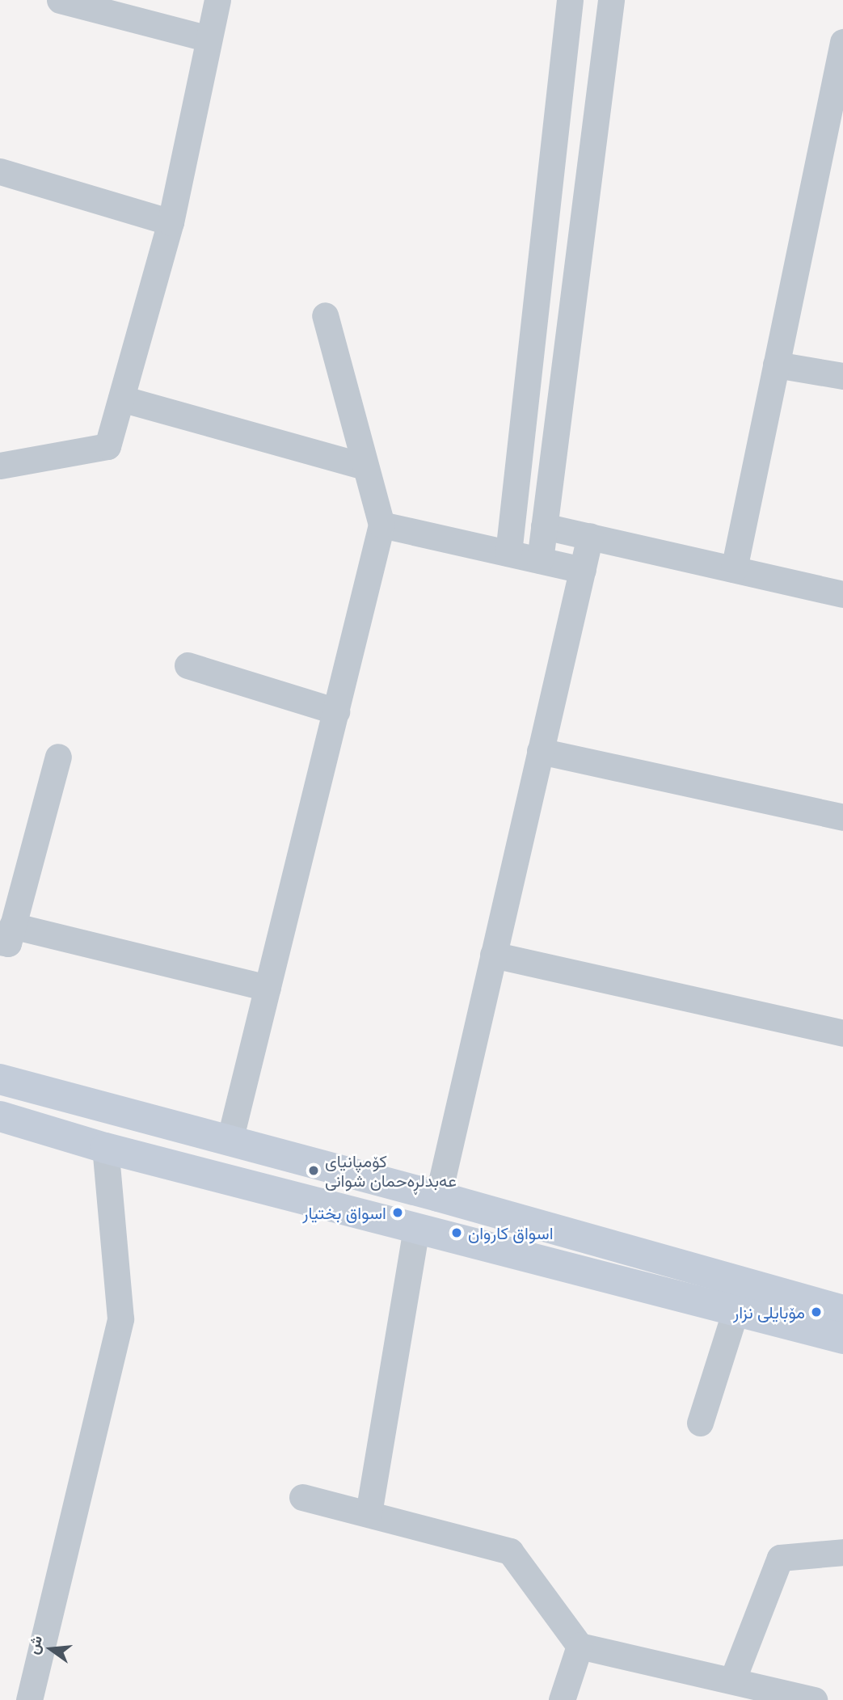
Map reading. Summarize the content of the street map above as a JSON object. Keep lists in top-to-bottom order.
{
  "places": [
    "کۆمپانیای عەبدلڕەحمان شوانی",
    "اسواق بختيار",
    "اسواق كاروان",
    "مۆبایلی نزار"
  ],
  "north": "left"
}
